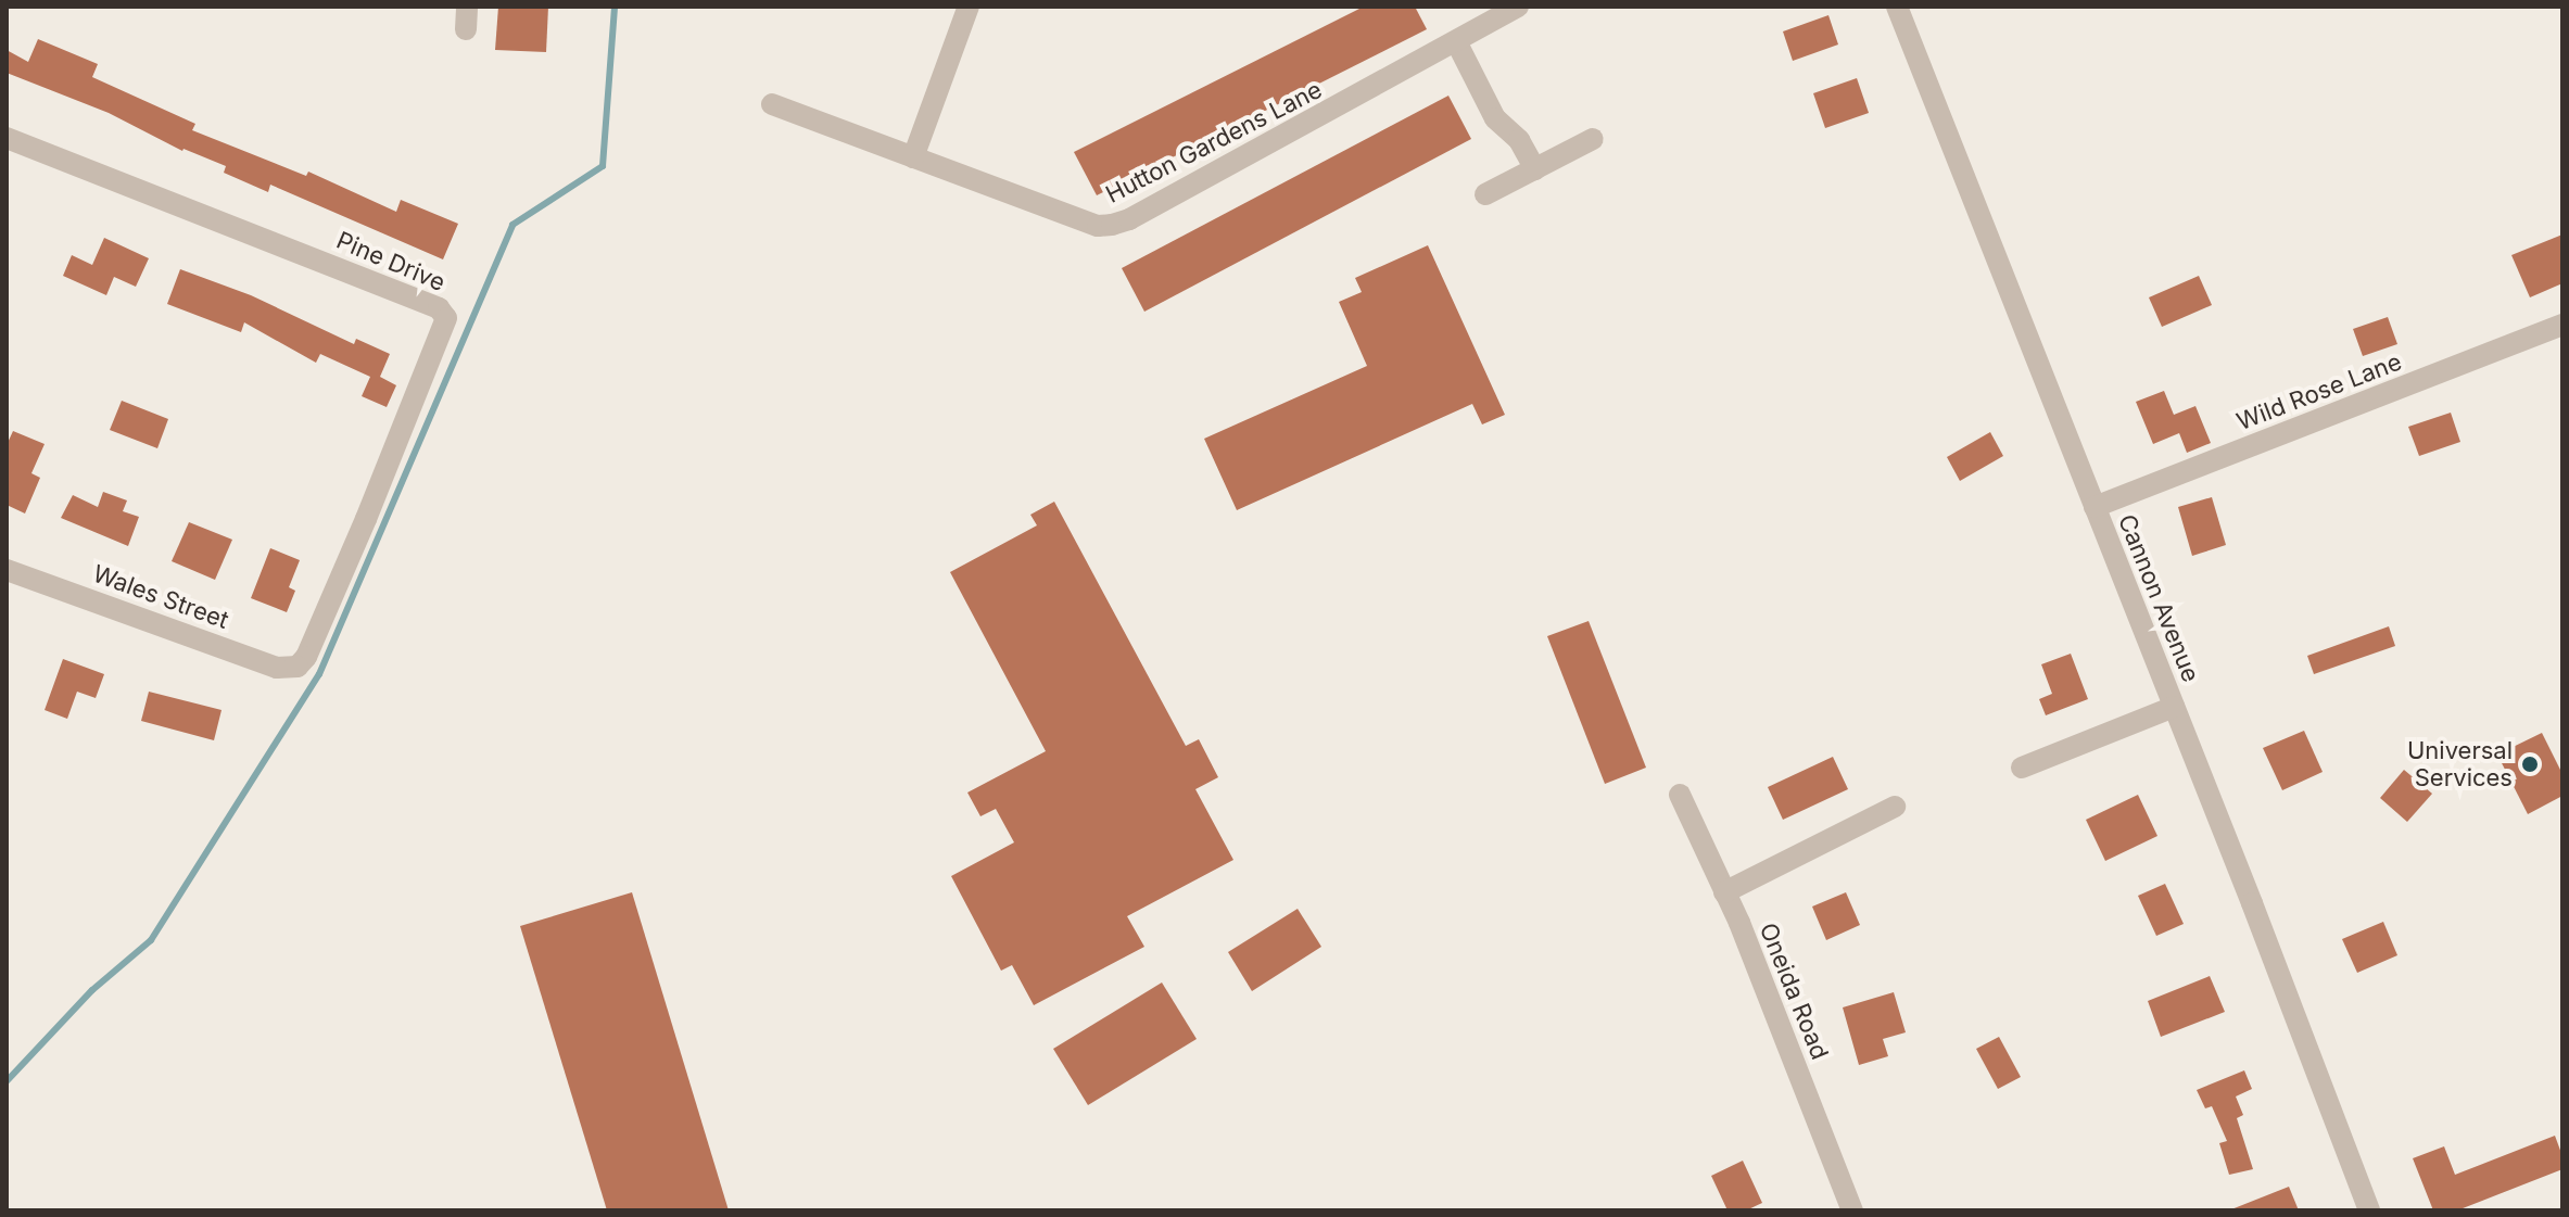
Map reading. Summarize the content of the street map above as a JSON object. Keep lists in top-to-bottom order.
{
  "streets": {
    "street": [
      "Hutton Gardens Lane",
      "Pine Drive",
      "Wild Rose Lane",
      "Wales Street",
      "Cannon Avenue",
      "Oneida Road"
    ]
  },
  "crossings": [
    ["Pine Drive", "Wales Street"],
    ["Wild Rose Lane", "Cannon Avenue"]
  ],
  "places": ["Universal Services"]
}
